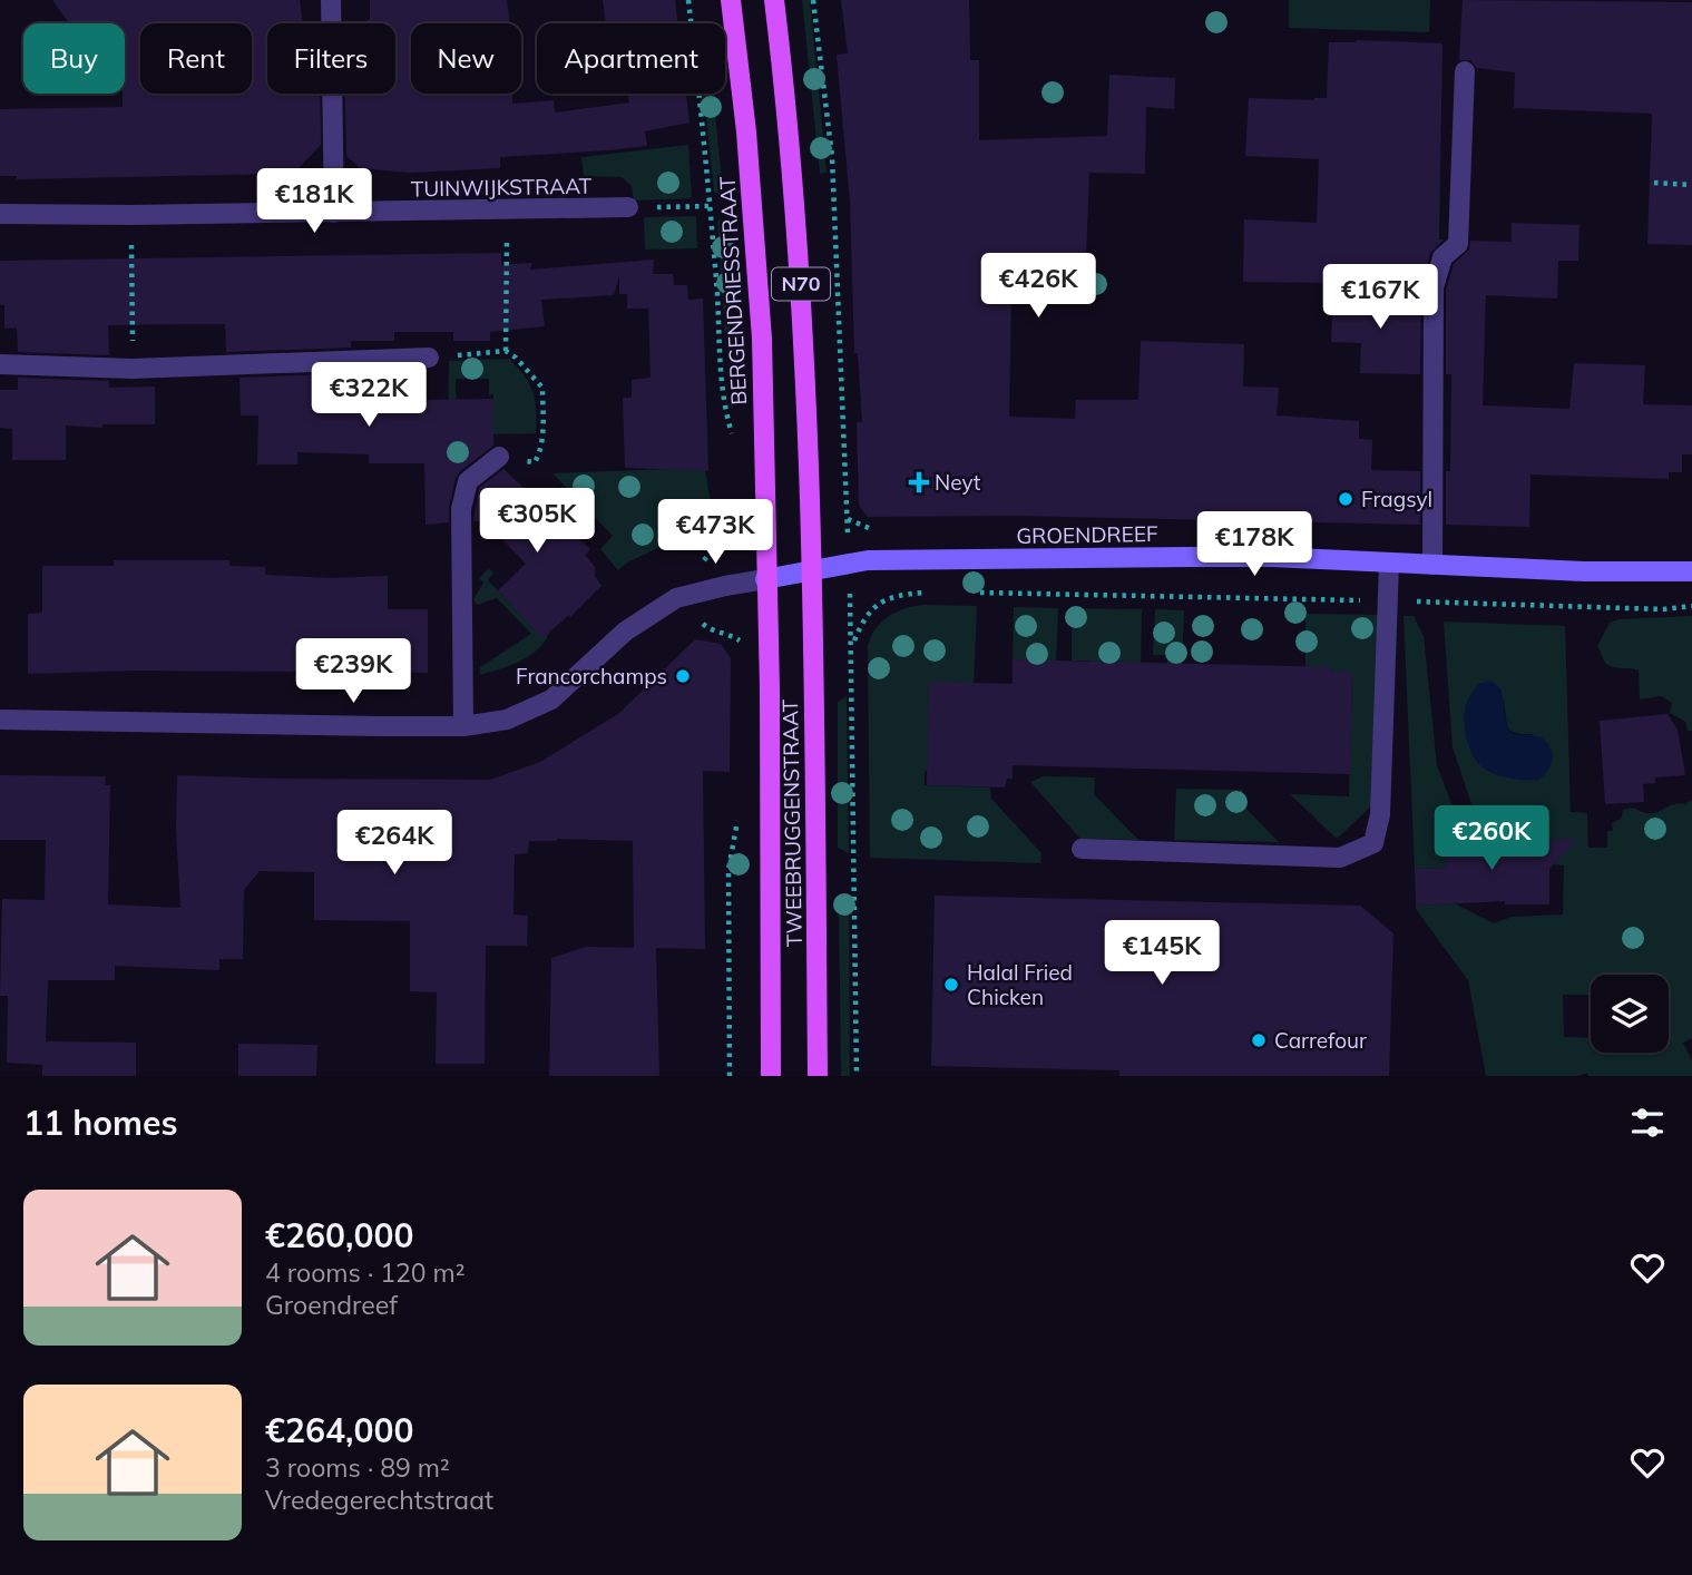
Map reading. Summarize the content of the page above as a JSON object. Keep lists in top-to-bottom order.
{
  "streets": {
    "main road": ["N70", "BERGENDRIESSTRAAT", "TWEEBRUGGENSTRAAT"],
    "street": ["TUINWIJKSTRAAT", "GROENDREEF"]
  },
  "crossings": [
    ["N70", "GROENDREEF"],
    ["N70", "TWEEBRUGGENSTRAAT"],
    ["BERGENDRIESSTRAAT", "GROENDREEF"],
    ["BERGENDRIESSTRAAT", "TWEEBRUGGENSTRAAT"],
    ["GROENDREEF", "TWEEBRUGGENSTRAAT"]
  ],
  "places": {
    "health": ["Neyt"],
    "other": [
      "Fragsyl",
      "Francorchamps",
      "Halal Fried Chicken",
      "Carrefour"
    ]
  },
  "page": {
    "chip": [
      "Buy",
      "Rent",
      "Filters",
      "New",
      "Apartment"
    ],
    "price": [
      "€181K",
      "€426K",
      "€167K",
      "€322K",
      "€305K",
      "€473K",
      "€178K",
      "€239K",
      "€260K",
      "€264K",
      "€145K"
    ],
    "heading": "11 homes",
    "list": [
      {
        "name": "€260,000",
        "note": "4 rooms · 120 m² · Groendreef"
      },
      {
        "name": "€264,000",
        "note": "3 rooms · 89 m² · Vredegerechtstraat"
      }
    ]
  }
}
